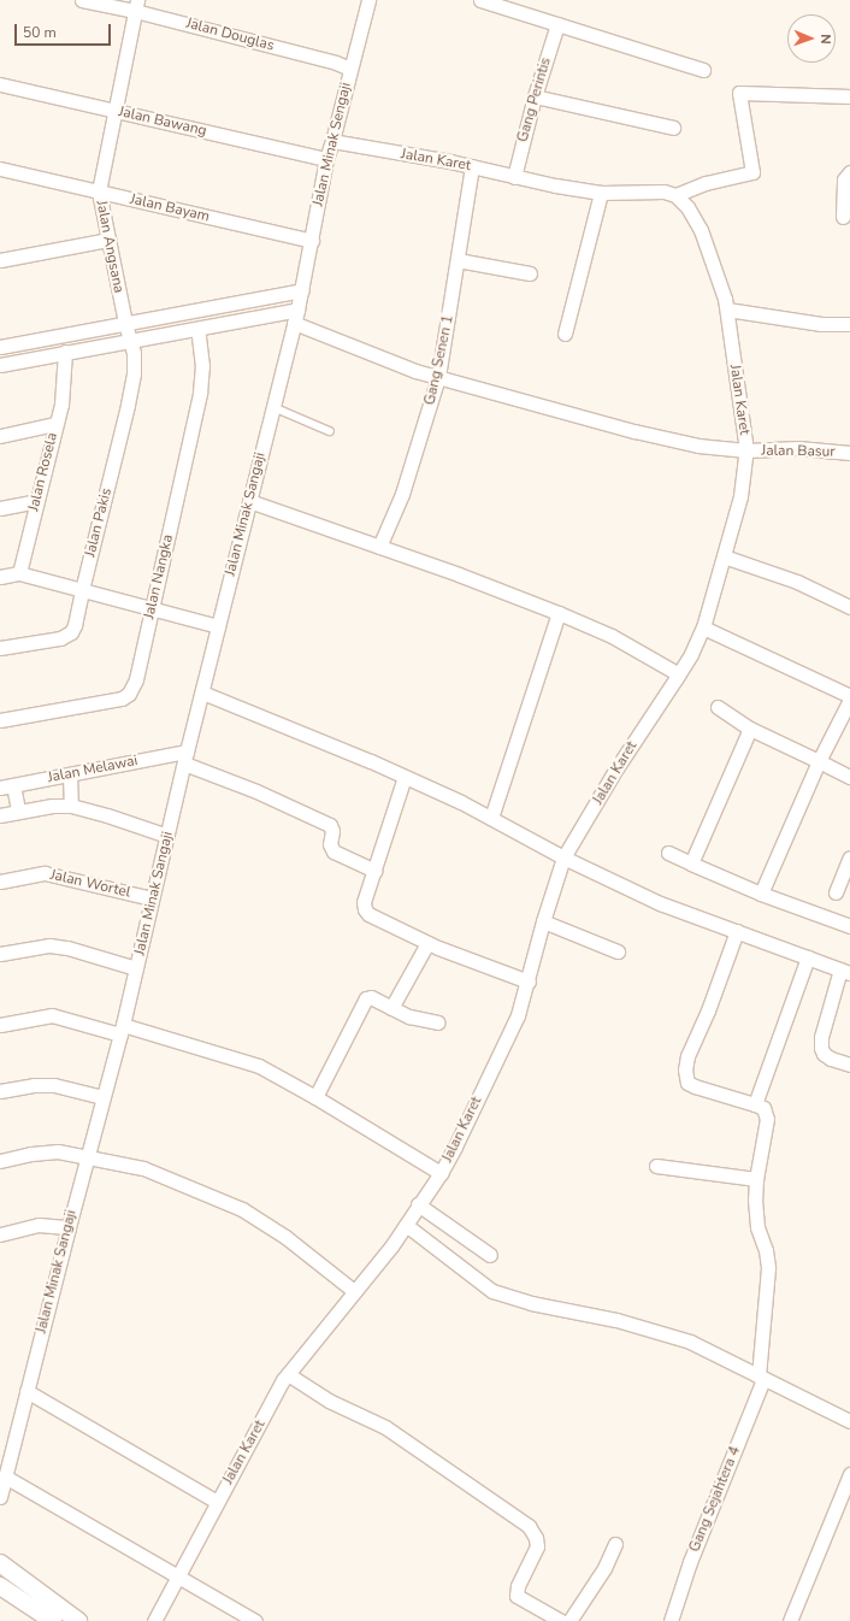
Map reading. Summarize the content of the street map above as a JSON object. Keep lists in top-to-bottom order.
{
  "streets": {
    "street": [
      "Jalan Douglas",
      "Gang Perintis",
      "Jalan Bawang",
      "Jalan Minak Sengaji",
      "Jalan Karet",
      "Jalan Bayam",
      "Jalan Angsana",
      "Gang Senen 1",
      "Jalan Basur",
      "Jalan Rosela",
      "Jalan Minak Sangaji",
      "Jalan Pakis",
      "Jalan Nangka",
      "Jalan Melawai",
      "Jalan Wortel",
      "Gang Sejahtera 4"
    ]
  },
  "crossings": [
    ["Jalan Douglas", "Jalan Minak Sengaji"],
    ["Jalan Douglas", "Jalan Angsana"],
    ["Gang Perintis", "Jalan Karet"],
    ["Jalan Bawang", "Jalan Minak Sengaji"],
    ["Jalan Bawang", "Jalan Angsana"],
    ["Jalan Minak Sengaji", "Jalan Karet"],
    ["Jalan Minak Sengaji", "Jalan Bayam"],
    ["Jalan Minak Sengaji", "Jalan Minak Sangaji"],
    ["Jalan Karet", "Gang Senen 1"],
    ["Jalan Karet", "Jalan Basur"],
    ["Jalan Bayam", "Jalan Angsana"],
    ["Jalan Angsana", "Jalan Pakis"],
    ["Gang Senen 1", "Jalan Basur"],
    ["Jalan Basur", "Jalan Minak Sangaji"],
    ["Jalan Minak Sangaji", "Jalan Melawai"],
    ["Jalan Minak Sangaji", "Jalan Wortel"]
  ],
  "scale_bar": "50 m",
  "north": "right"
}
